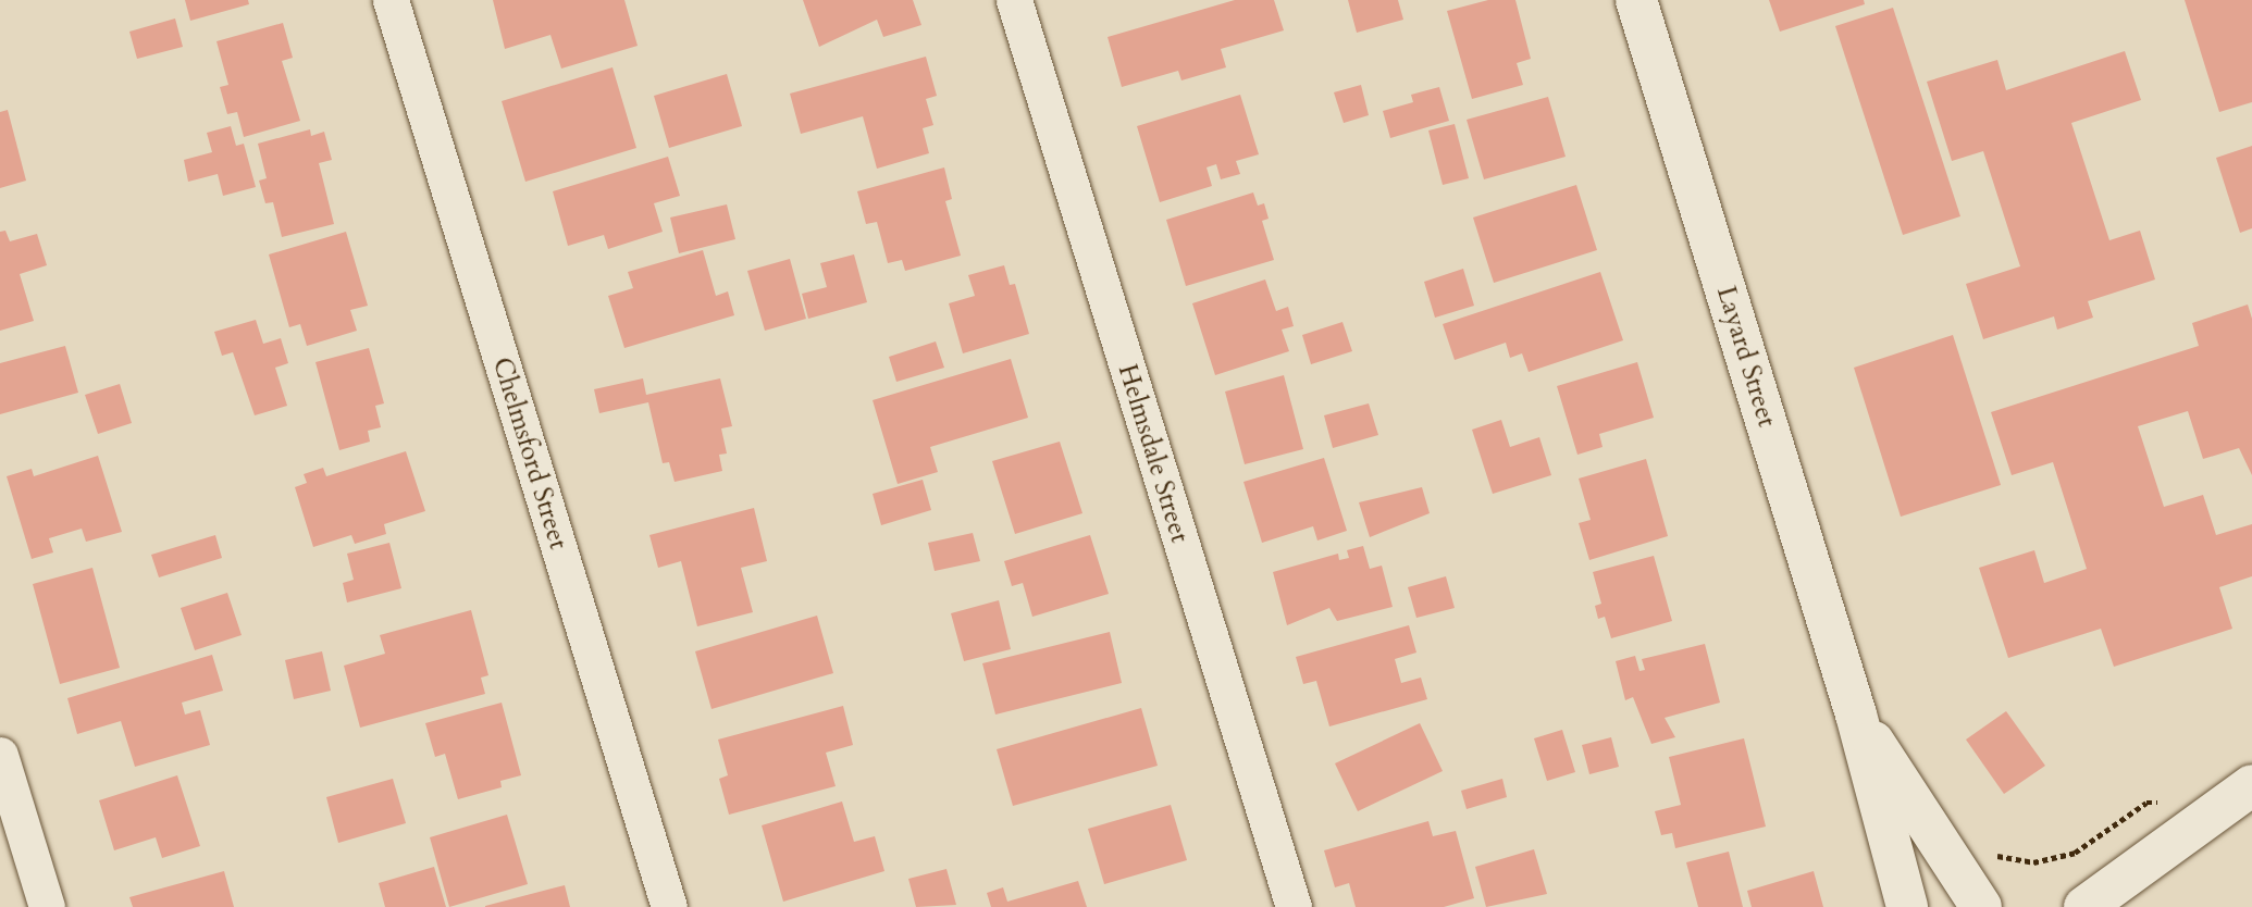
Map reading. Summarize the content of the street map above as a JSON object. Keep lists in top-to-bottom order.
{
  "streets": {
    "street": ["Layard Street", "Chelmsford Street", "Helmsdale Street"]
  }
}
